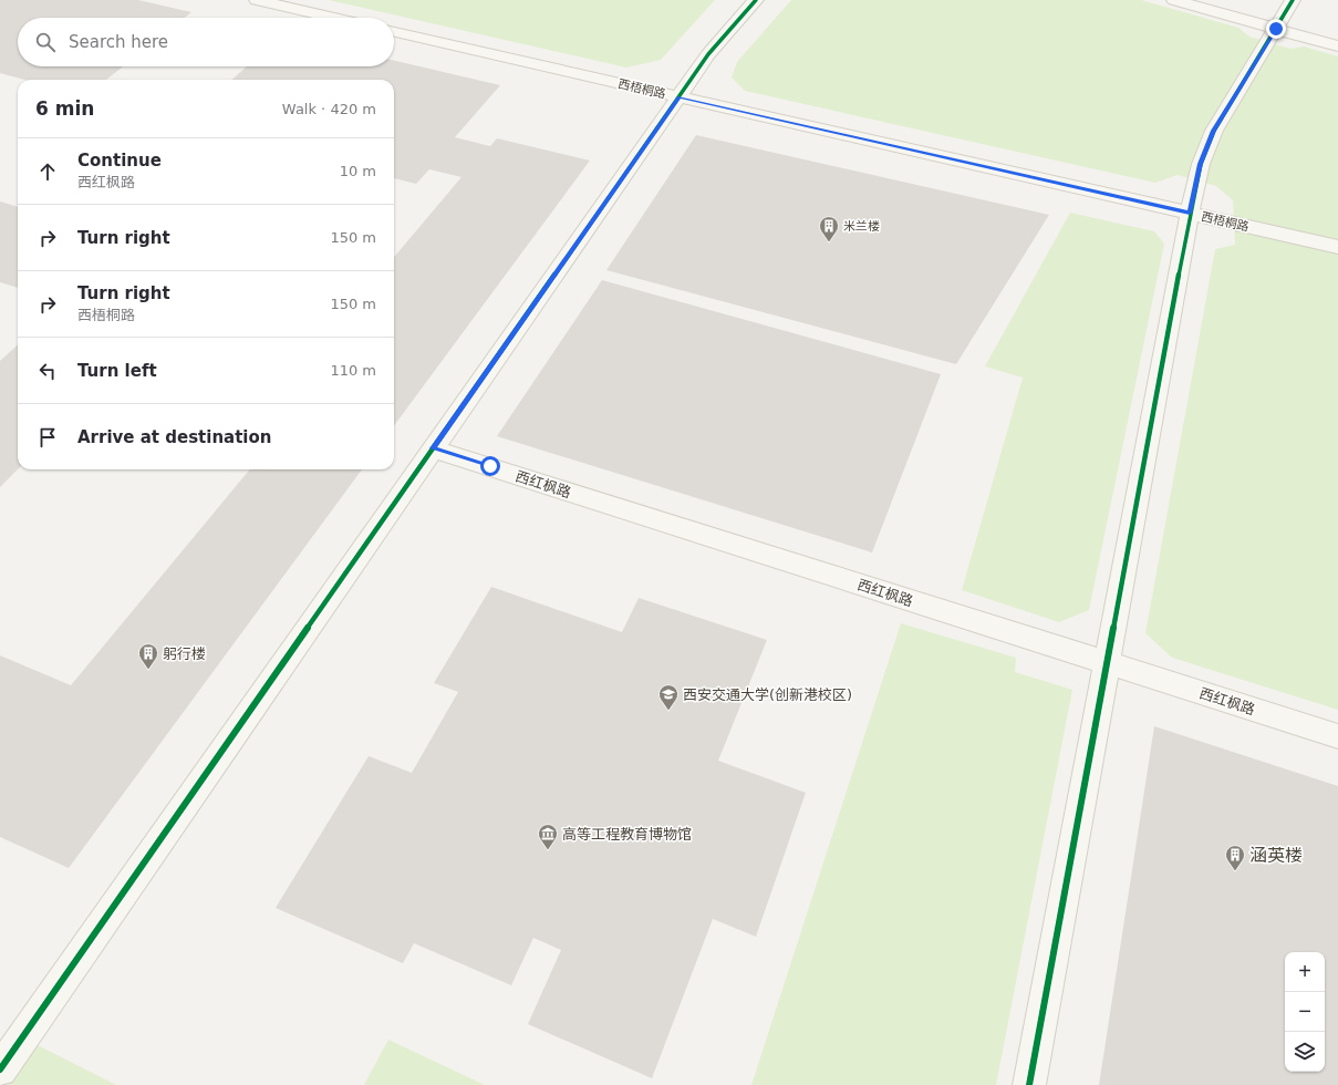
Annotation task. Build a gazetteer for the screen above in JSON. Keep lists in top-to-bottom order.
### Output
{
  "streets": {
    "street": ["西梧桐路", "西红枫路"]
  },
  "places": {
    "building": ["米兰楼", "躬行楼", "涵英楼"],
    "school or university": ["西安交通大学(创新港校区)"],
    "museum": ["高等工程教育博物馆"]
  },
  "page": {
    "search": "Search here",
    "heading": ["6 min", "Walk · 420 m"],
    "list": [
      ["Continue", "西红枫路", "10 m"],
      ["Turn right", "150 m"],
      ["Turn right", "西梧桐路", "150 m"],
      ["Turn left", "110 m"],
      "Arrive at destination"
    ],
    "map_buttons": ["+", "−"]
  }
}
